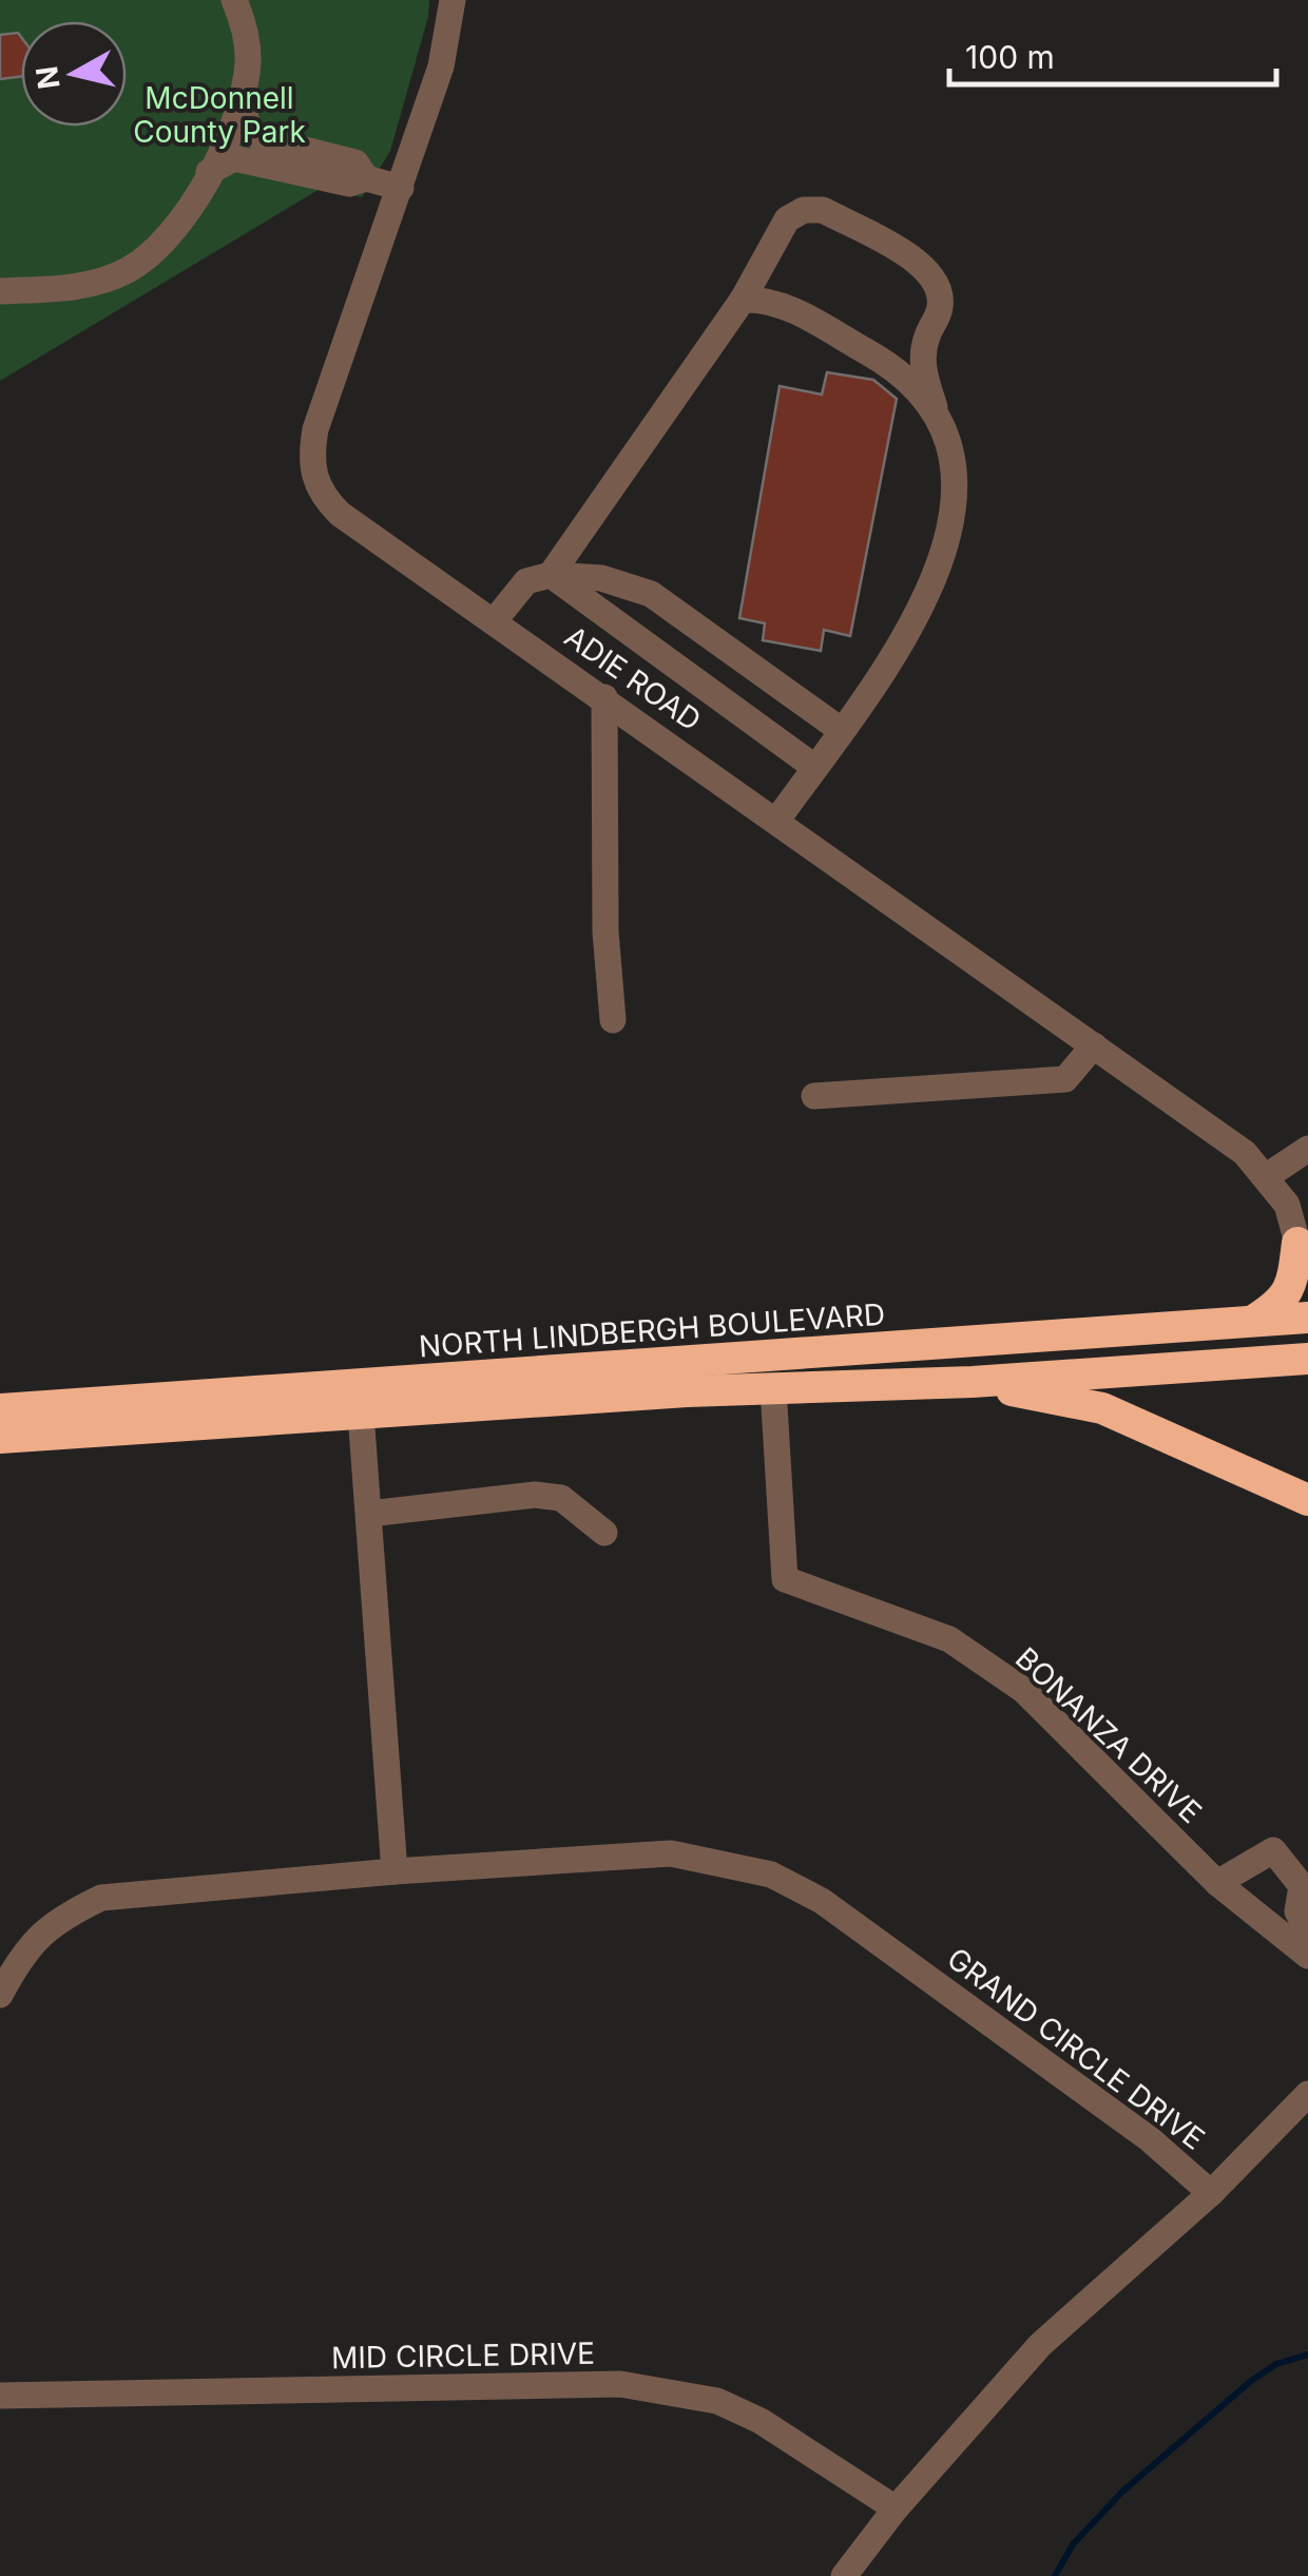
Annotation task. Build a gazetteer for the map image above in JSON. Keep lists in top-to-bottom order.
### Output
{
  "streets": {
    "highway": ["NORTH LINDBERGH BOULEVARD"],
    "street": [
      "ADIE ROAD",
      "BONANZA DRIVE",
      "GRAND CIRCLE DRIVE",
      "MID CIRCLE DRIVE"
    ]
  },
  "crossings": [
    ["GRAND CIRCLE DRIVE", "MID CIRCLE DRIVE"]
  ],
  "parks": ["McDonnell County Park"],
  "scale_bar": "100 m",
  "north": "left"
}
